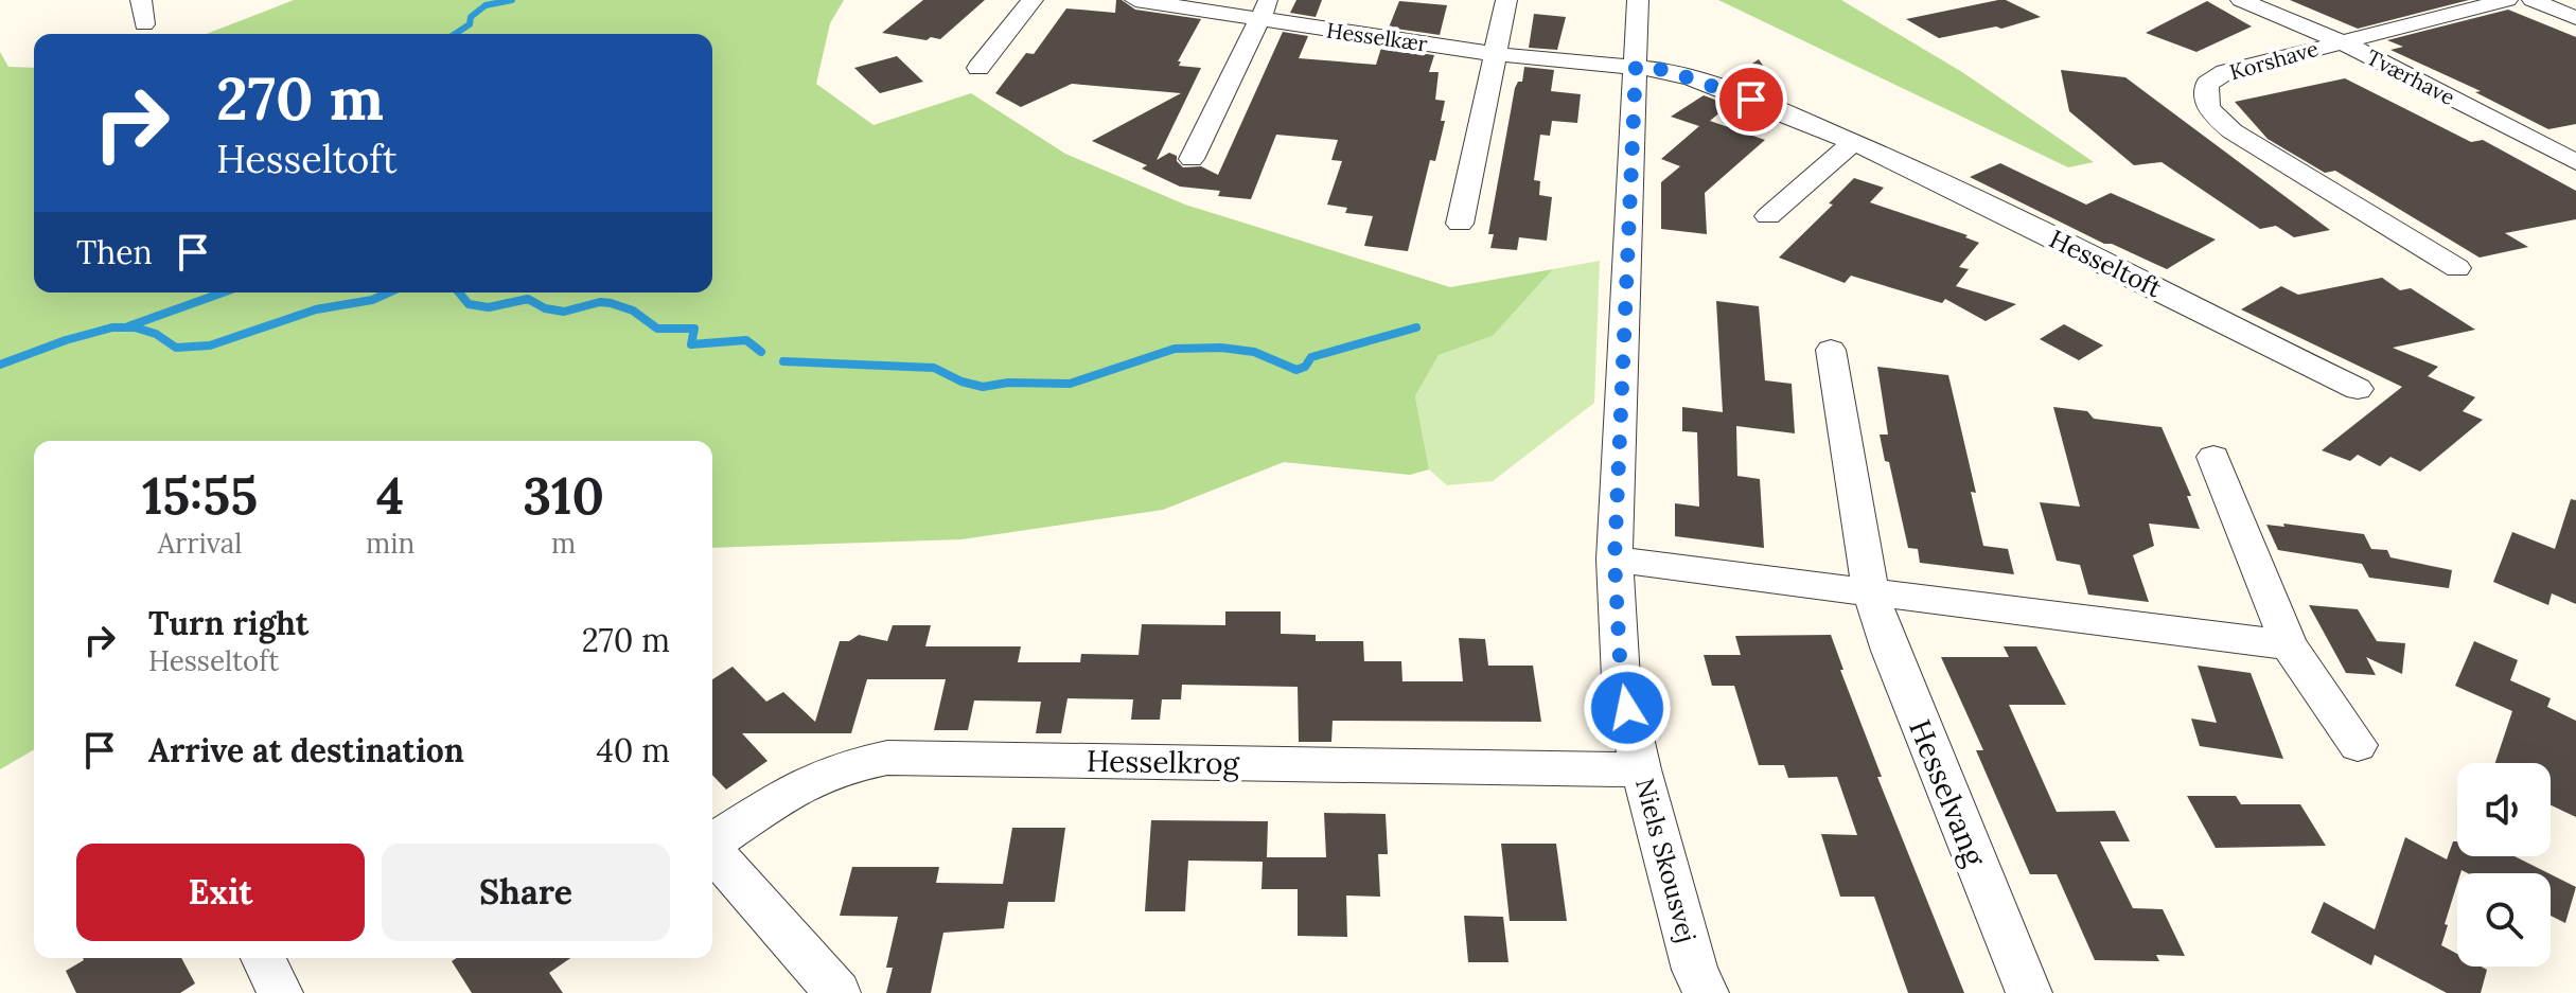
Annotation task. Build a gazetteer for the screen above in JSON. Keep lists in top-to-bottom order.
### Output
{
  "streets": {
    "street": [
      "Hesselkær",
      "Korshave",
      "Tværhave",
      "Hesseltoft",
      "Hesselkrog",
      "Hesselvang",
      "Niels Skousvej"
    ]
  },
  "crossings": [
    ["Hesselkær", "Hesseltoft"],
    ["Hesselkær", "Niels Skousvej"],
    ["Korshave", "Tværhave"],
    ["Hesseltoft", "Niels Skousvej"],
    ["Hesselkrog", "Niels Skousvej"]
  ],
  "page": {
    "turn": ["270 m", "Hesseltoft"],
    "then": "Then",
    "eta": [
      "15:55",
      "Arrival",
      "4",
      "min",
      "310",
      "m"
    ],
    "list": [
      {
        "name": "Turn right",
        "note": "Hesseltoft",
        "value": "270 m"
      },
      {
        "name": "Arrive at destination",
        "value": "40 m"
      }
    ],
    "buttons": ["Exit", "Share"]
  }
}
